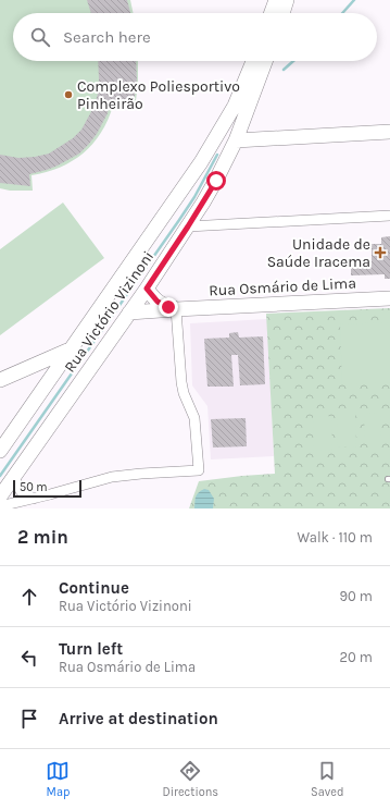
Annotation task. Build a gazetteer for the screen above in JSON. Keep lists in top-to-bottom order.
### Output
{
  "streets": {
    "street": ["Rua Osmário de Lima", "Rua Victório Vizinoni"]
  },
  "crossings": [
    ["Rua Osmário de Lima", "Rua Victório Vizinoni"]
  ],
  "places": {
    "other": ["Complexo Poliesportivo Pinheirão"],
    "health": ["Unidade de Saúde Iracema"]
  },
  "scale_bar": "50 m",
  "page": {
    "search": "Search here",
    "scale": "50 m",
    "heading": ["2 min", "Walk · 110 m"],
    "list": [
      ["Continue", "Rua Victório Vizinoni", "90 m"],
      ["Turn left", "Rua Osmário de Lima", "20 m"],
      "Arrive at destination"
    ],
    "nav": ["Map", "Directions", "Saved"]
  }
}
